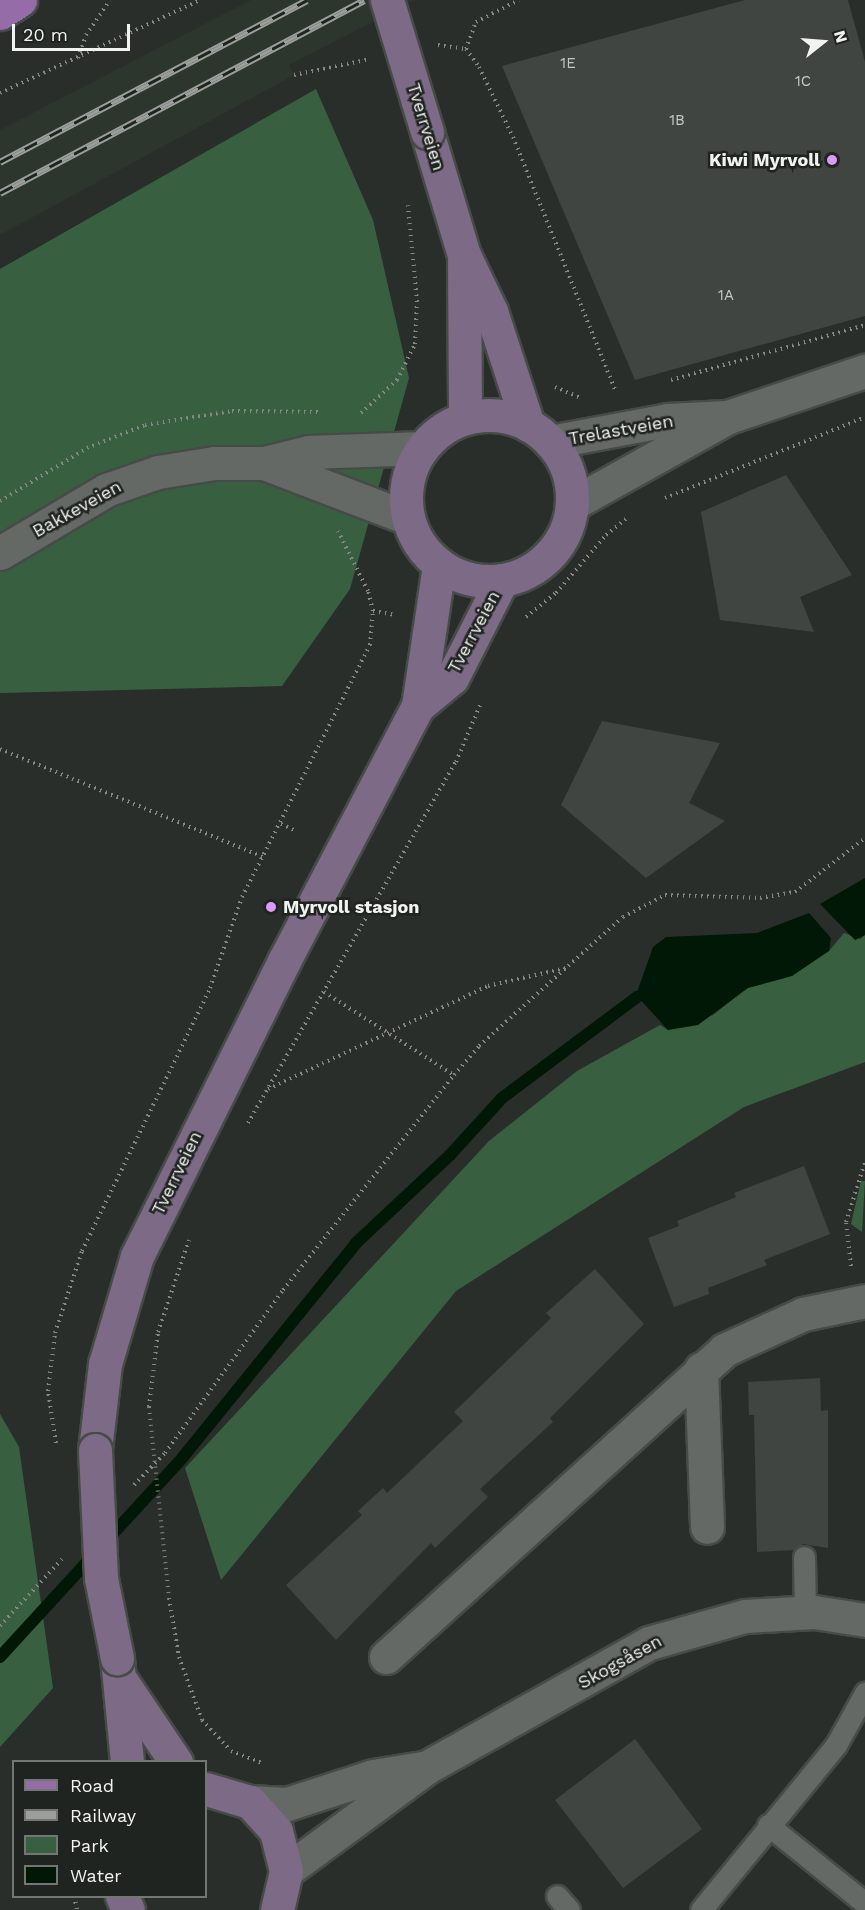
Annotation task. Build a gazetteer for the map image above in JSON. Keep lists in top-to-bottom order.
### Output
{
  "streets": {
    "main road": ["Tverrveien"],
    "street": ["Trelastveien", "Bakkeveien", "Skogsåsen"]
  },
  "crossings": [
    ["Tverrveien", "Trelastveien"],
    ["Tverrveien", "Bakkeveien"],
    ["Trelastveien", "Bakkeveien"]
  ],
  "places": ["Kiwi Myrvoll", "Myrvoll stasjon"],
  "house_numbers": [
    "1E",
    "1C",
    "1B",
    "1A"
  ],
  "legend": [
    "Road",
    "Railway",
    "Park",
    "Water"
  ],
  "scale_bar": "20 m",
  "north": "right"
}
